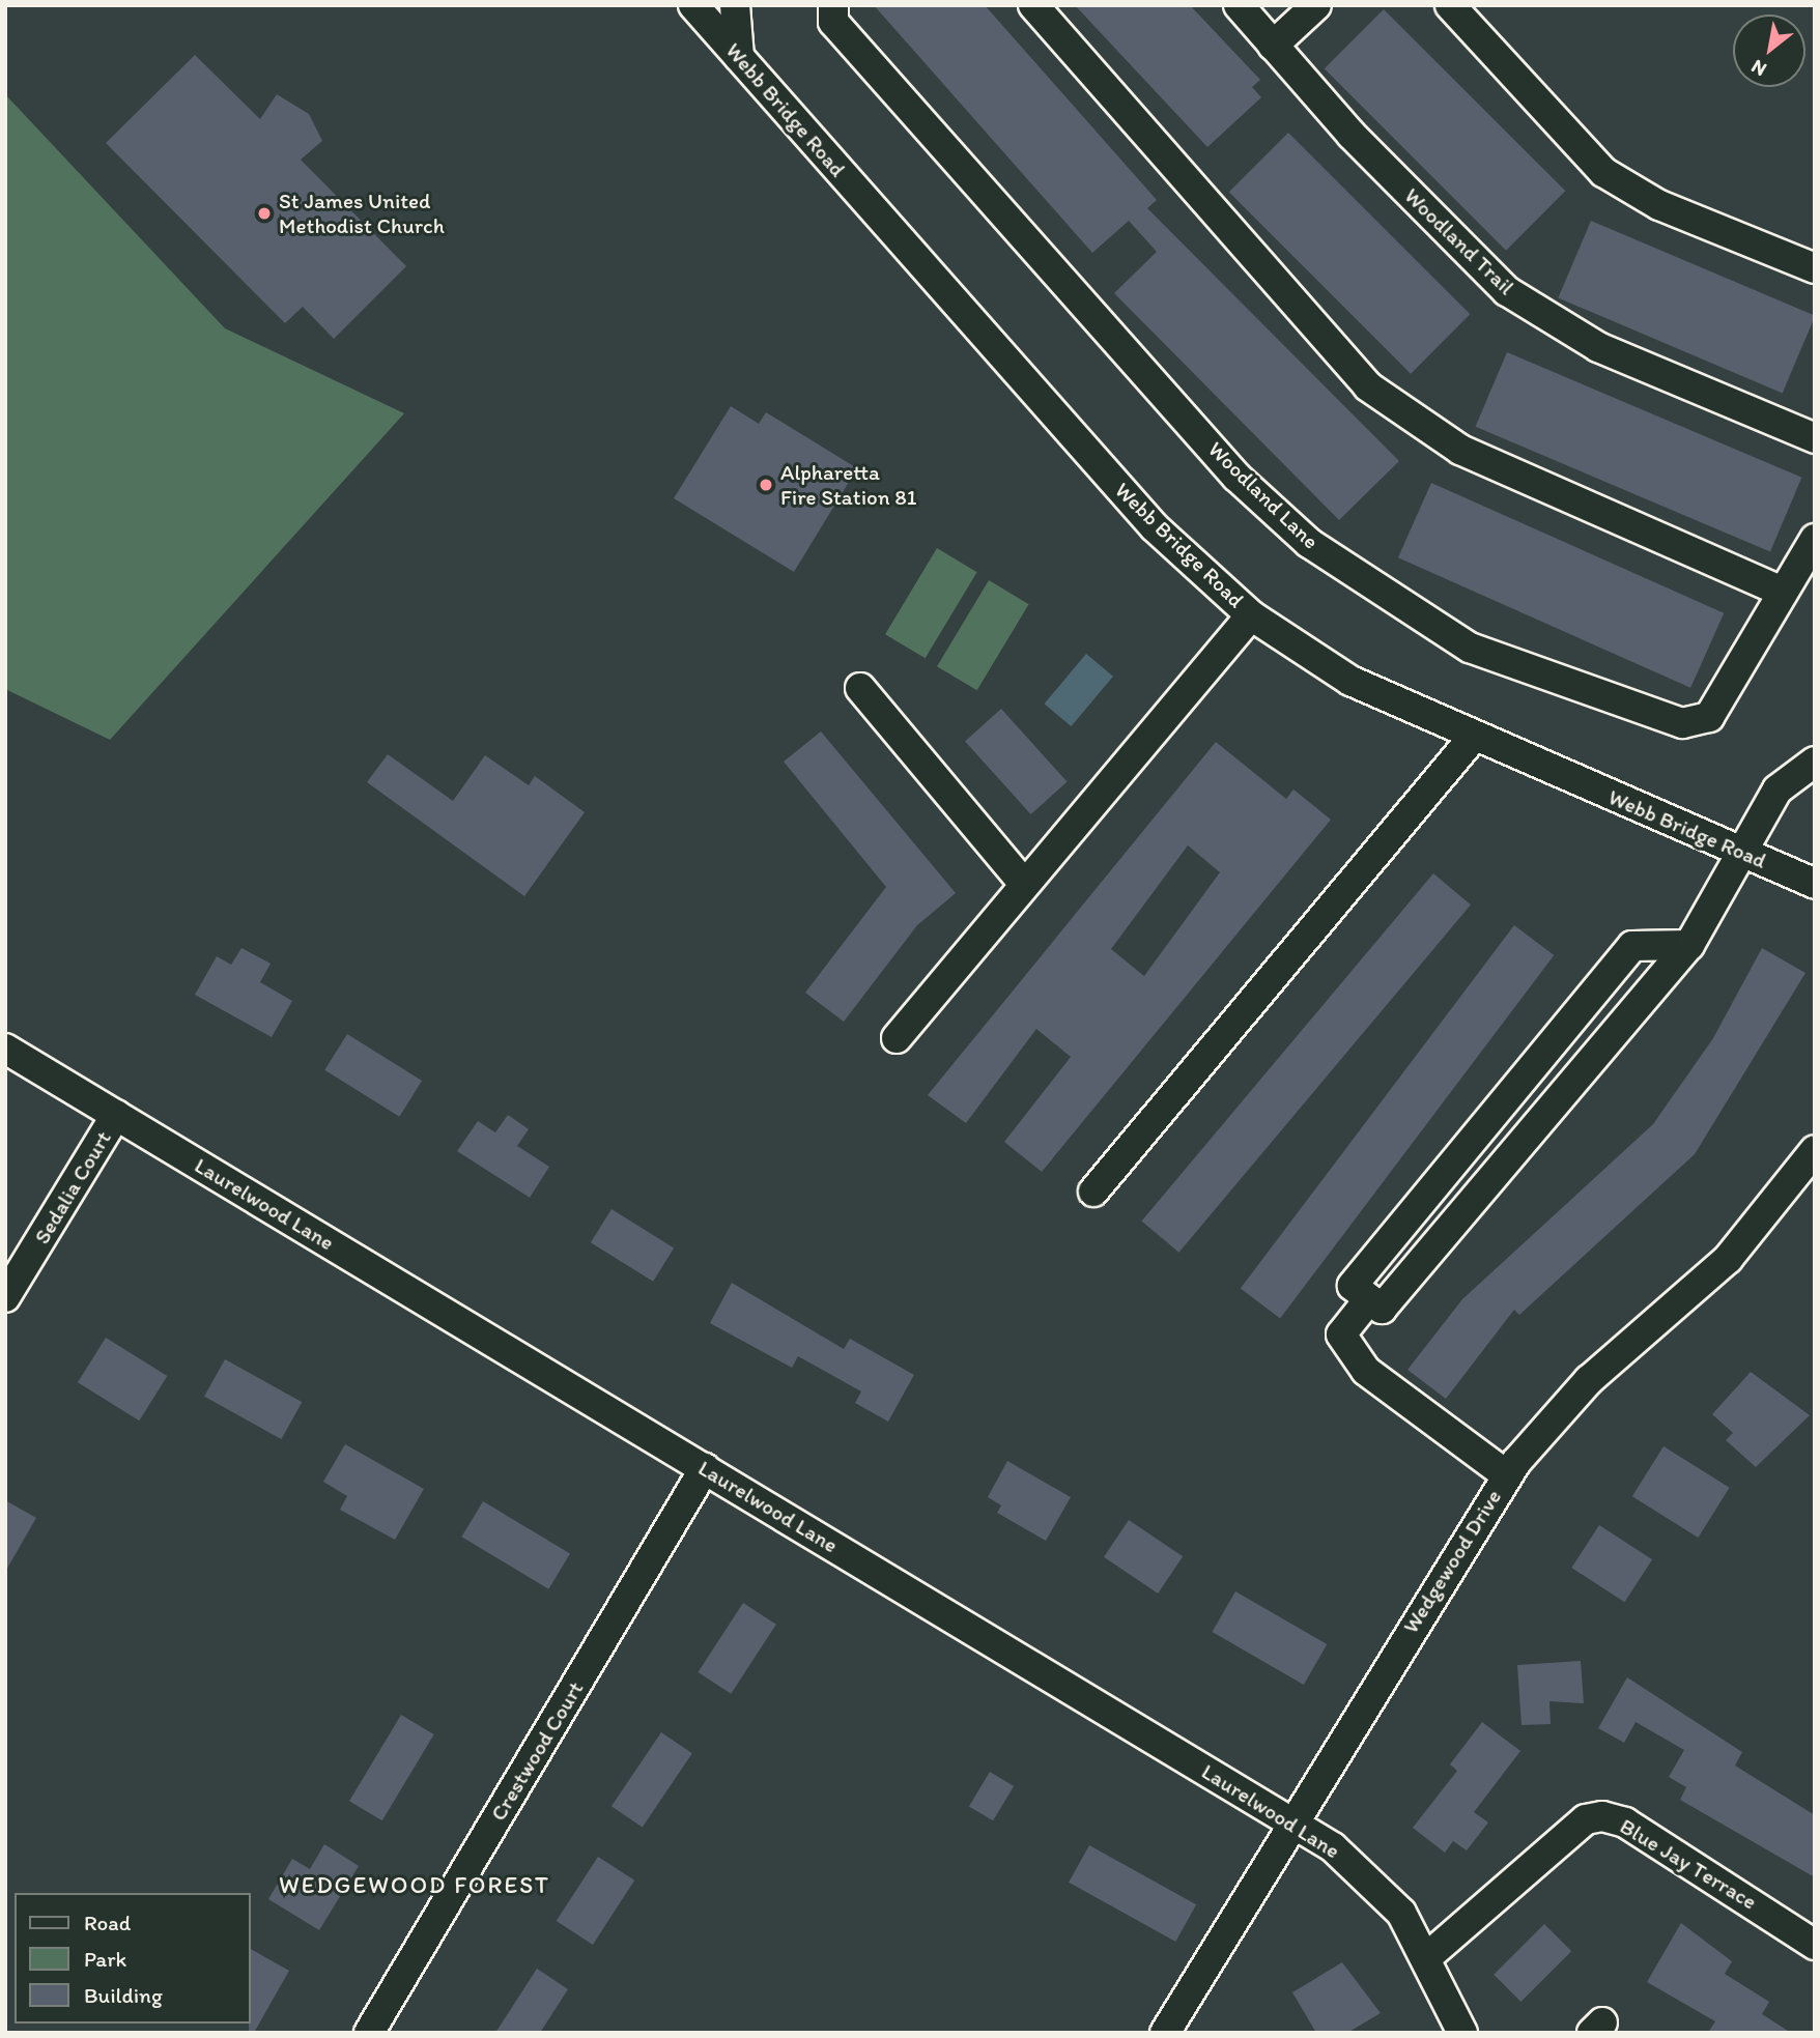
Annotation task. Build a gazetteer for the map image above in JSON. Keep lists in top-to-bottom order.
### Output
{
  "streets": {
    "street": [
      "Webb Bridge Road",
      "Woodland Trail",
      "Woodland Lane",
      "Sedalia Court",
      "Laurelwood Lane",
      "Wedgewood Drive",
      "Crestwood Court",
      "Blue Jay Terrace"
    ]
  },
  "crossings": [
    ["Sedalia Court", "Laurelwood Lane"],
    ["Laurelwood Lane", "Wedgewood Drive"],
    ["Laurelwood Lane", "Crestwood Court"],
    ["Laurelwood Lane", "Blue Jay Terrace"]
  ],
  "districts": ["WEDGEWOOD FOREST"],
  "places": ["St James United Methodist Church", "Alpharetta Fire Station 81"],
  "legend": ["Road", "Park", "Building"],
  "north": "bottom left"
}
